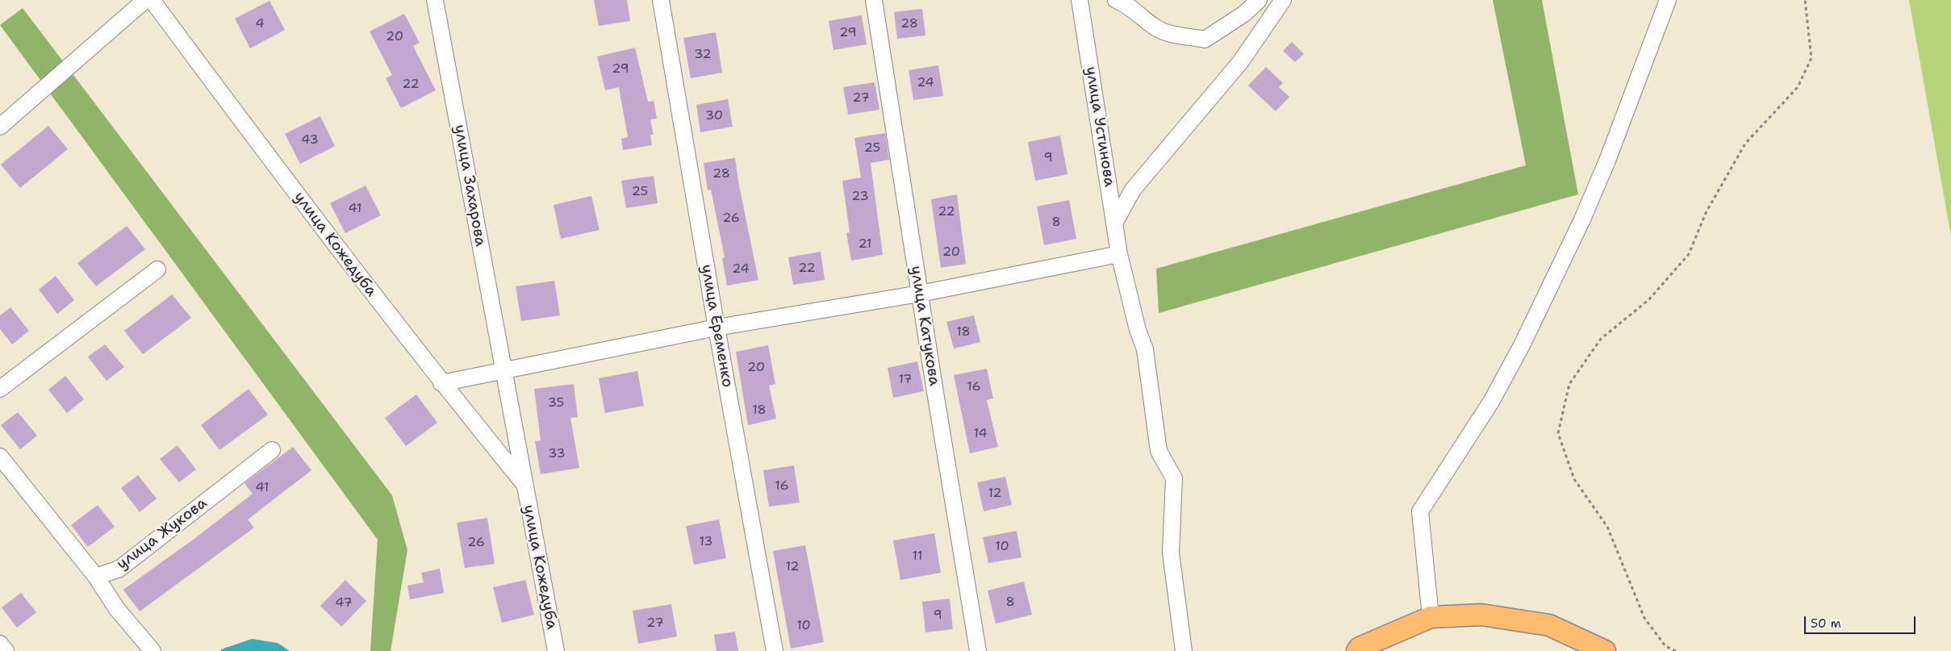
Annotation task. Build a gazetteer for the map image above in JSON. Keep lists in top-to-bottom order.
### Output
{
  "streets": {
    "street": [
      "улица Устинова",
      "улица Захарова",
      "улица Кожедуба",
      "улица Еременко",
      "улица Катукова",
      "улица Жукова"
    ]
  },
  "crossings": [
    ["улица Захарова", "улица Кожедуба"]
  ],
  "house_numbers": [
    "4",
    "28",
    "29",
    "20",
    "32",
    "29",
    "24",
    "22",
    "27",
    "30",
    "43",
    "25",
    "9",
    "28",
    "25",
    "23",
    "41",
    "22",
    "26",
    "8",
    "21",
    "20",
    "22",
    "24",
    "18",
    "20",
    "17",
    "16",
    "35",
    "18",
    "14",
    "33",
    "16",
    "41",
    "12",
    "13",
    "26",
    "10",
    "11",
    "12",
    "8",
    "47",
    "9",
    "27",
    "10"
  ],
  "scale_bar": "50 m"
}
